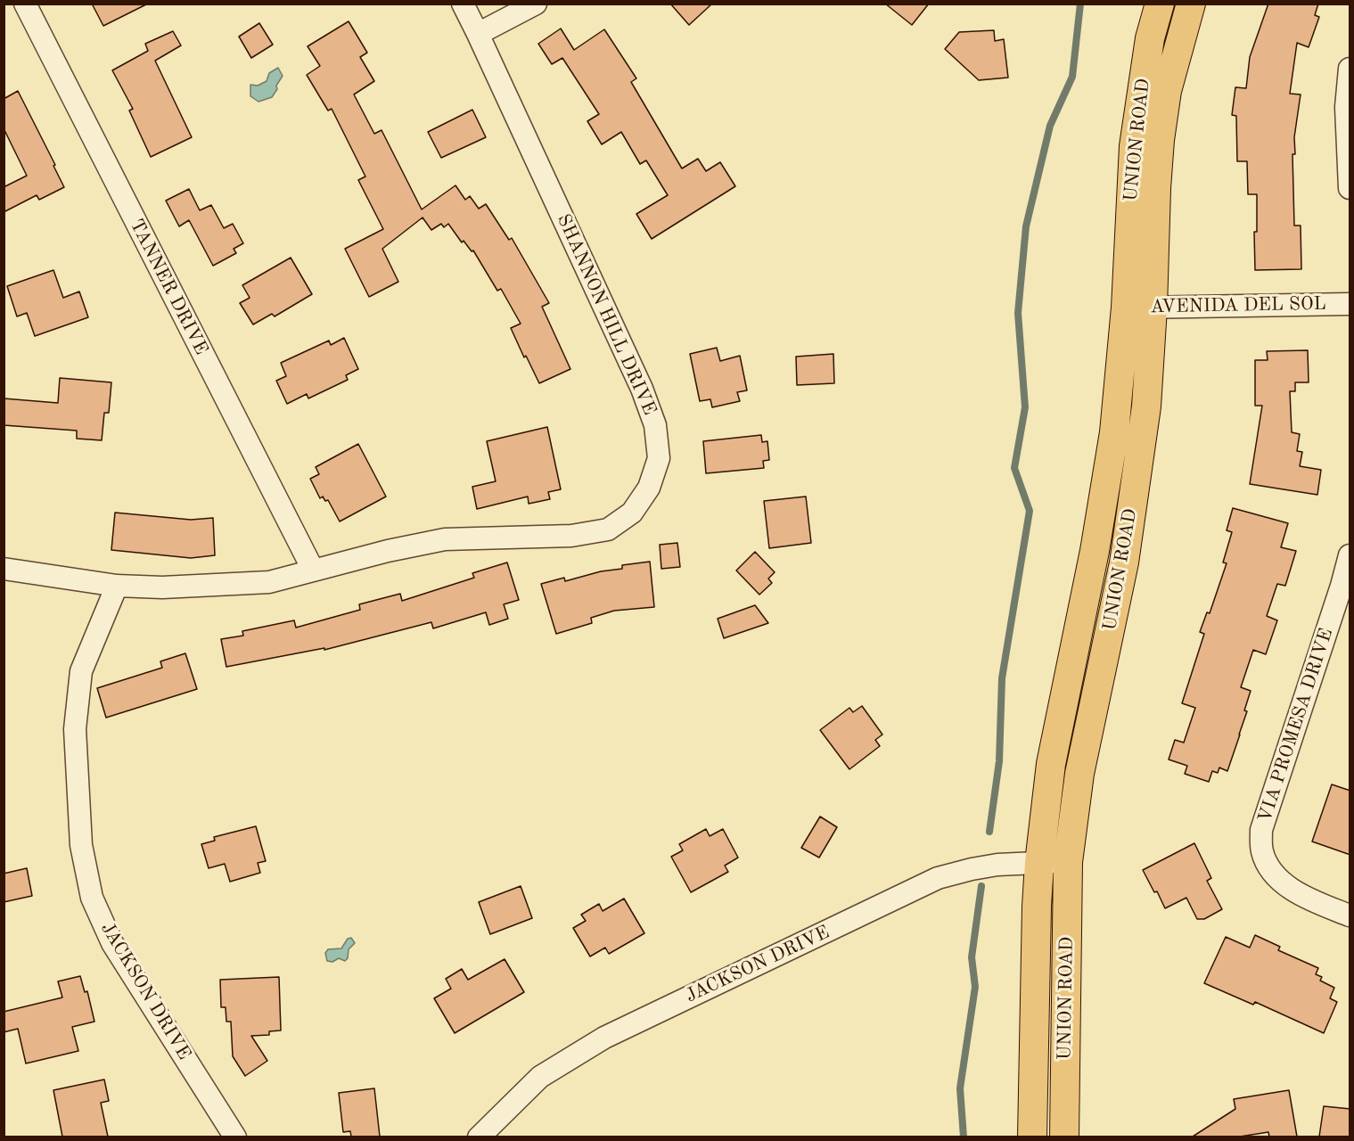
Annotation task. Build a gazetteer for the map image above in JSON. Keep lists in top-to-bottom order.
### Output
{
  "streets": {
    "main road": ["UNION ROAD"],
    "street": [
      "TANNER DRIVE",
      "AVENIDA DEL SOL",
      "SHANNON HILL DRIVE",
      "VIA PROMESA DRIVE",
      "JACKSON DRIVE"
    ]
  },
  "crossings": [
    ["UNION ROAD", "AVENIDA DEL SOL"],
    ["UNION ROAD", "JACKSON DRIVE"],
    ["TANNER DRIVE", "SHANNON HILL DRIVE"],
    ["SHANNON HILL DRIVE", "JACKSON DRIVE"]
  ]
}
